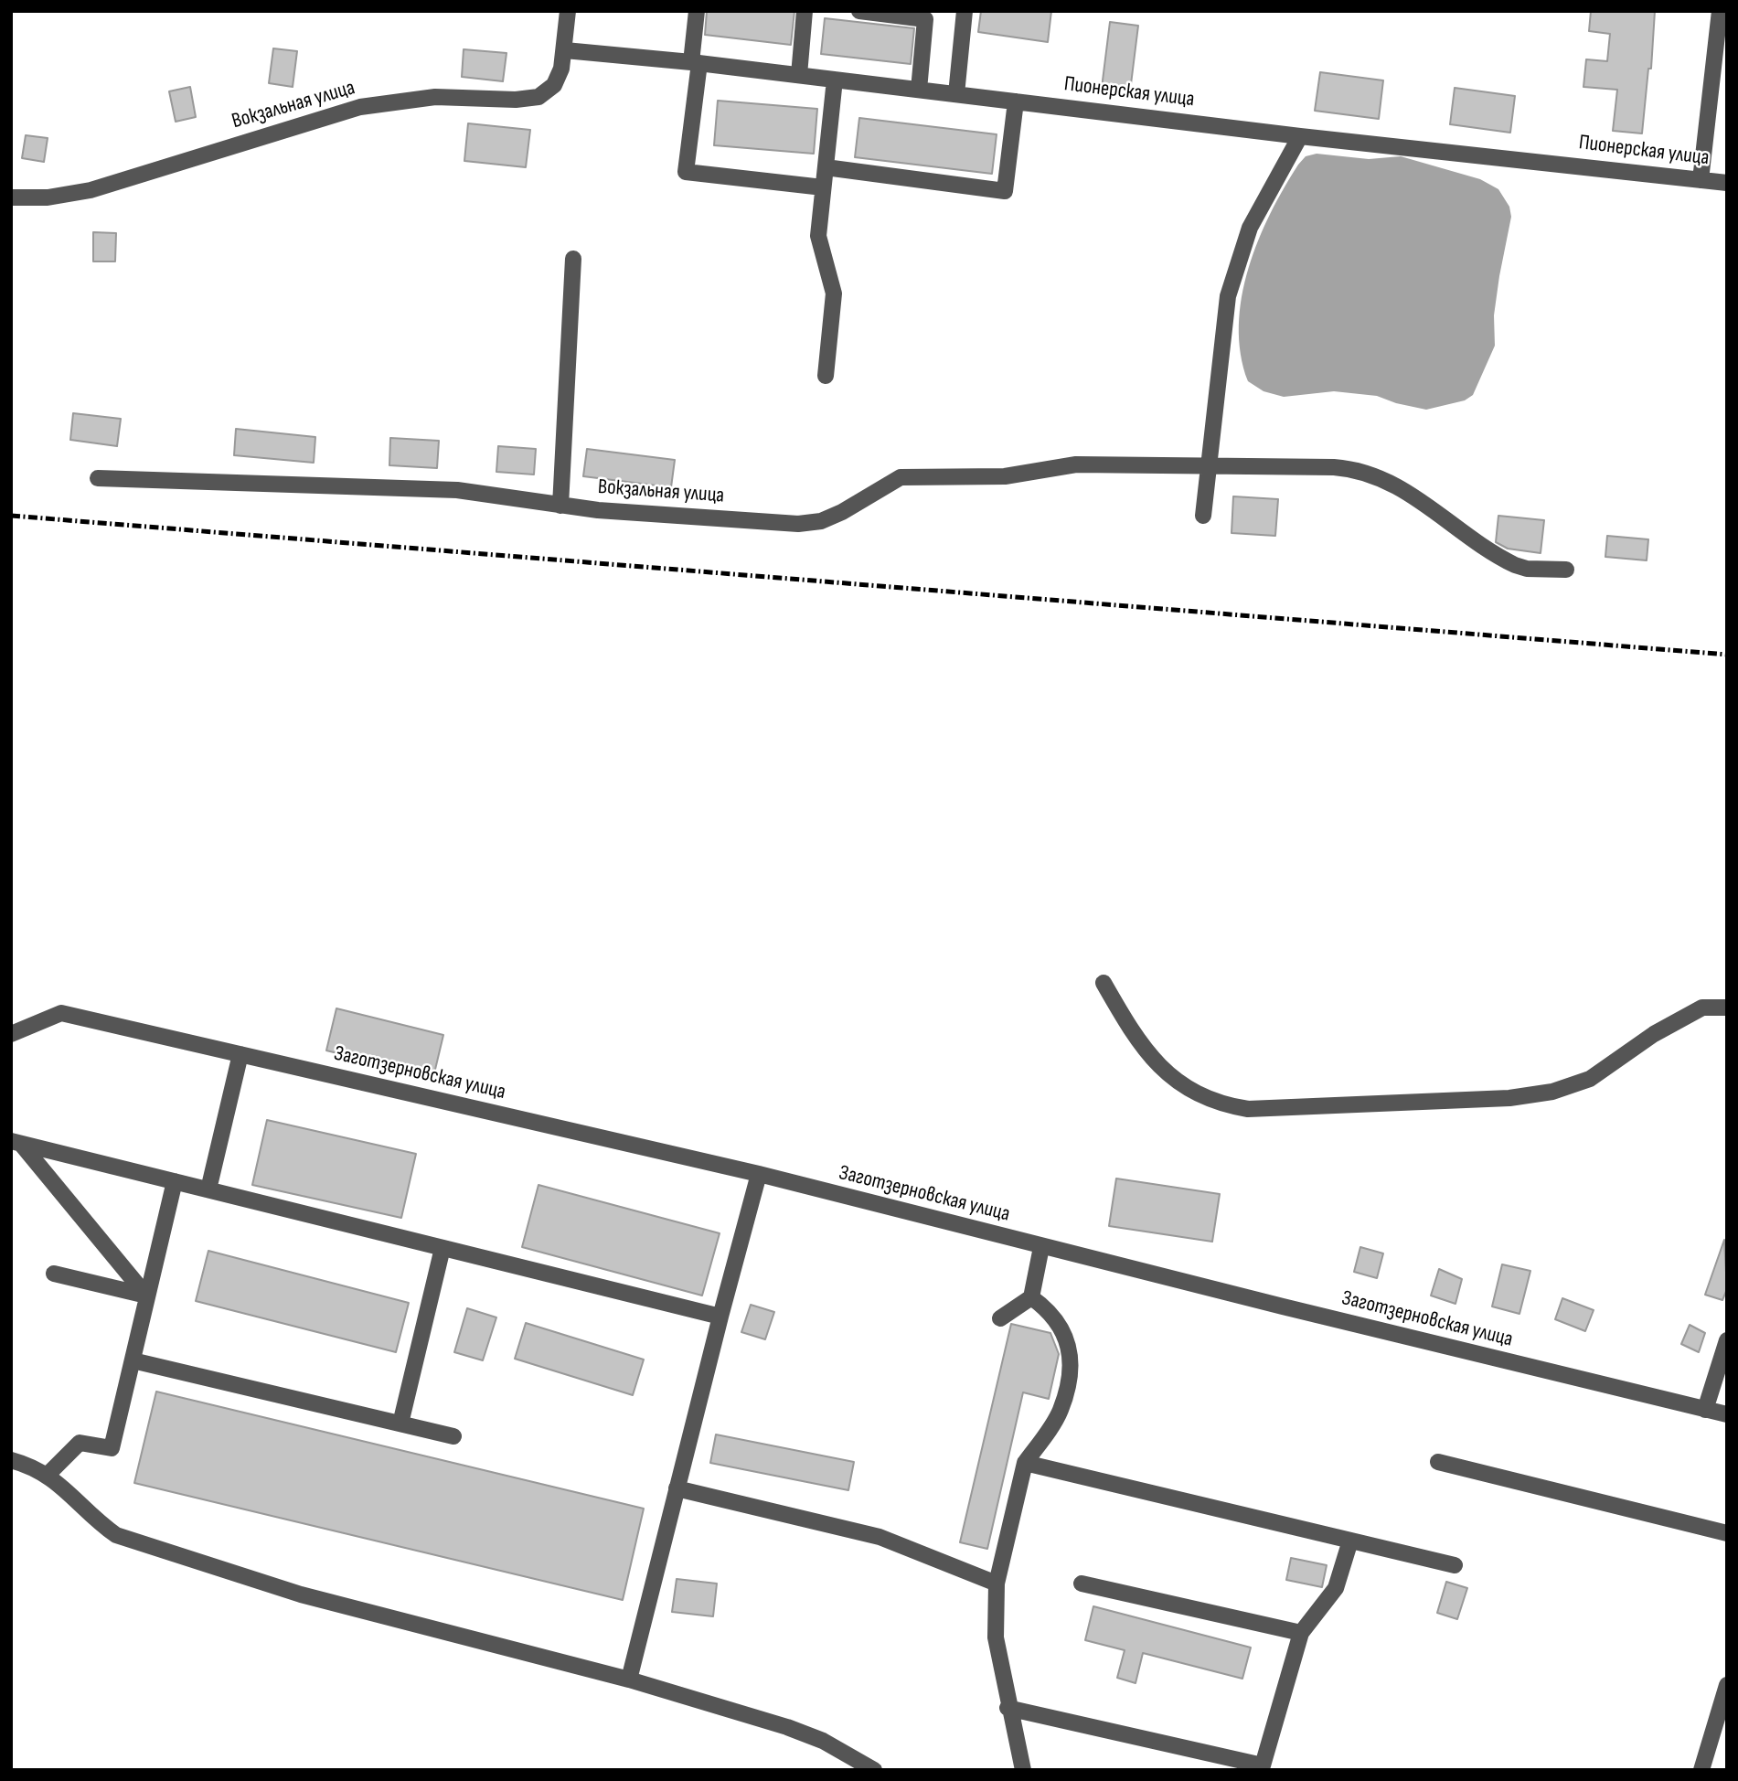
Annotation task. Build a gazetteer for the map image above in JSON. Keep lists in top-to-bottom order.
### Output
{
  "streets": {
    "street": ["Пионерская улица", "Вокзальная улица", "Заготзерновская улица"]
  },
  "crossings": [
    ["Пионерская улица", "Вокзальная улица"]
  ]
}
